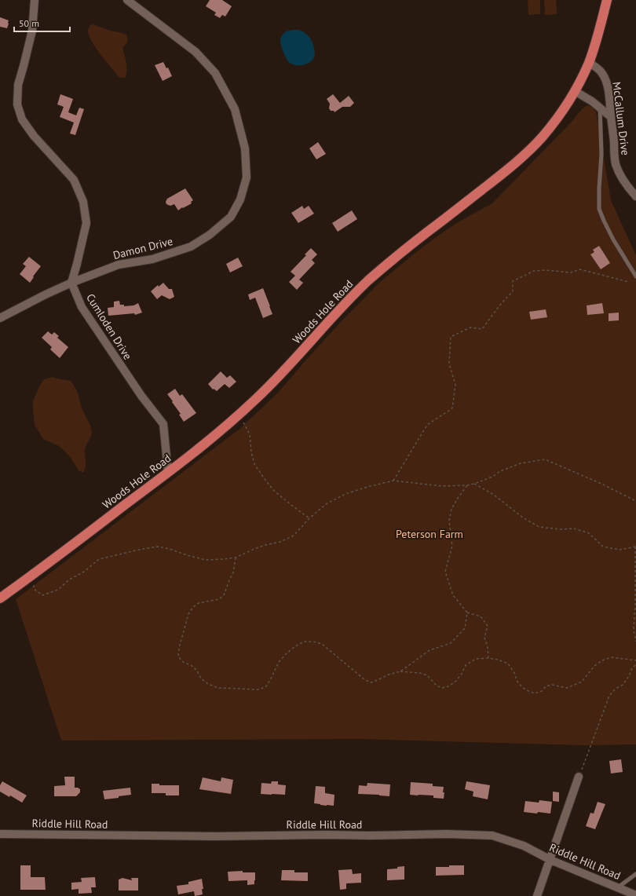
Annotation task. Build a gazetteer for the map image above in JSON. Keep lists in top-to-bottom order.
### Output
{
  "streets": {
    "highway": ["Woods Hole Road"],
    "street": [
      "McCallum Drive",
      "Damon Drive",
      "Cumloden Drive",
      "Riddle Hill Road"
    ]
  },
  "crossings": [
    ["McCallum Drive", "Woods Hole Road"],
    ["Damon Drive", "Cumloden Drive"],
    ["Woods Hole Road", "Cumloden Drive"]
  ],
  "parks": ["Peterson Farm"],
  "scale_bar": "50 m"
}
